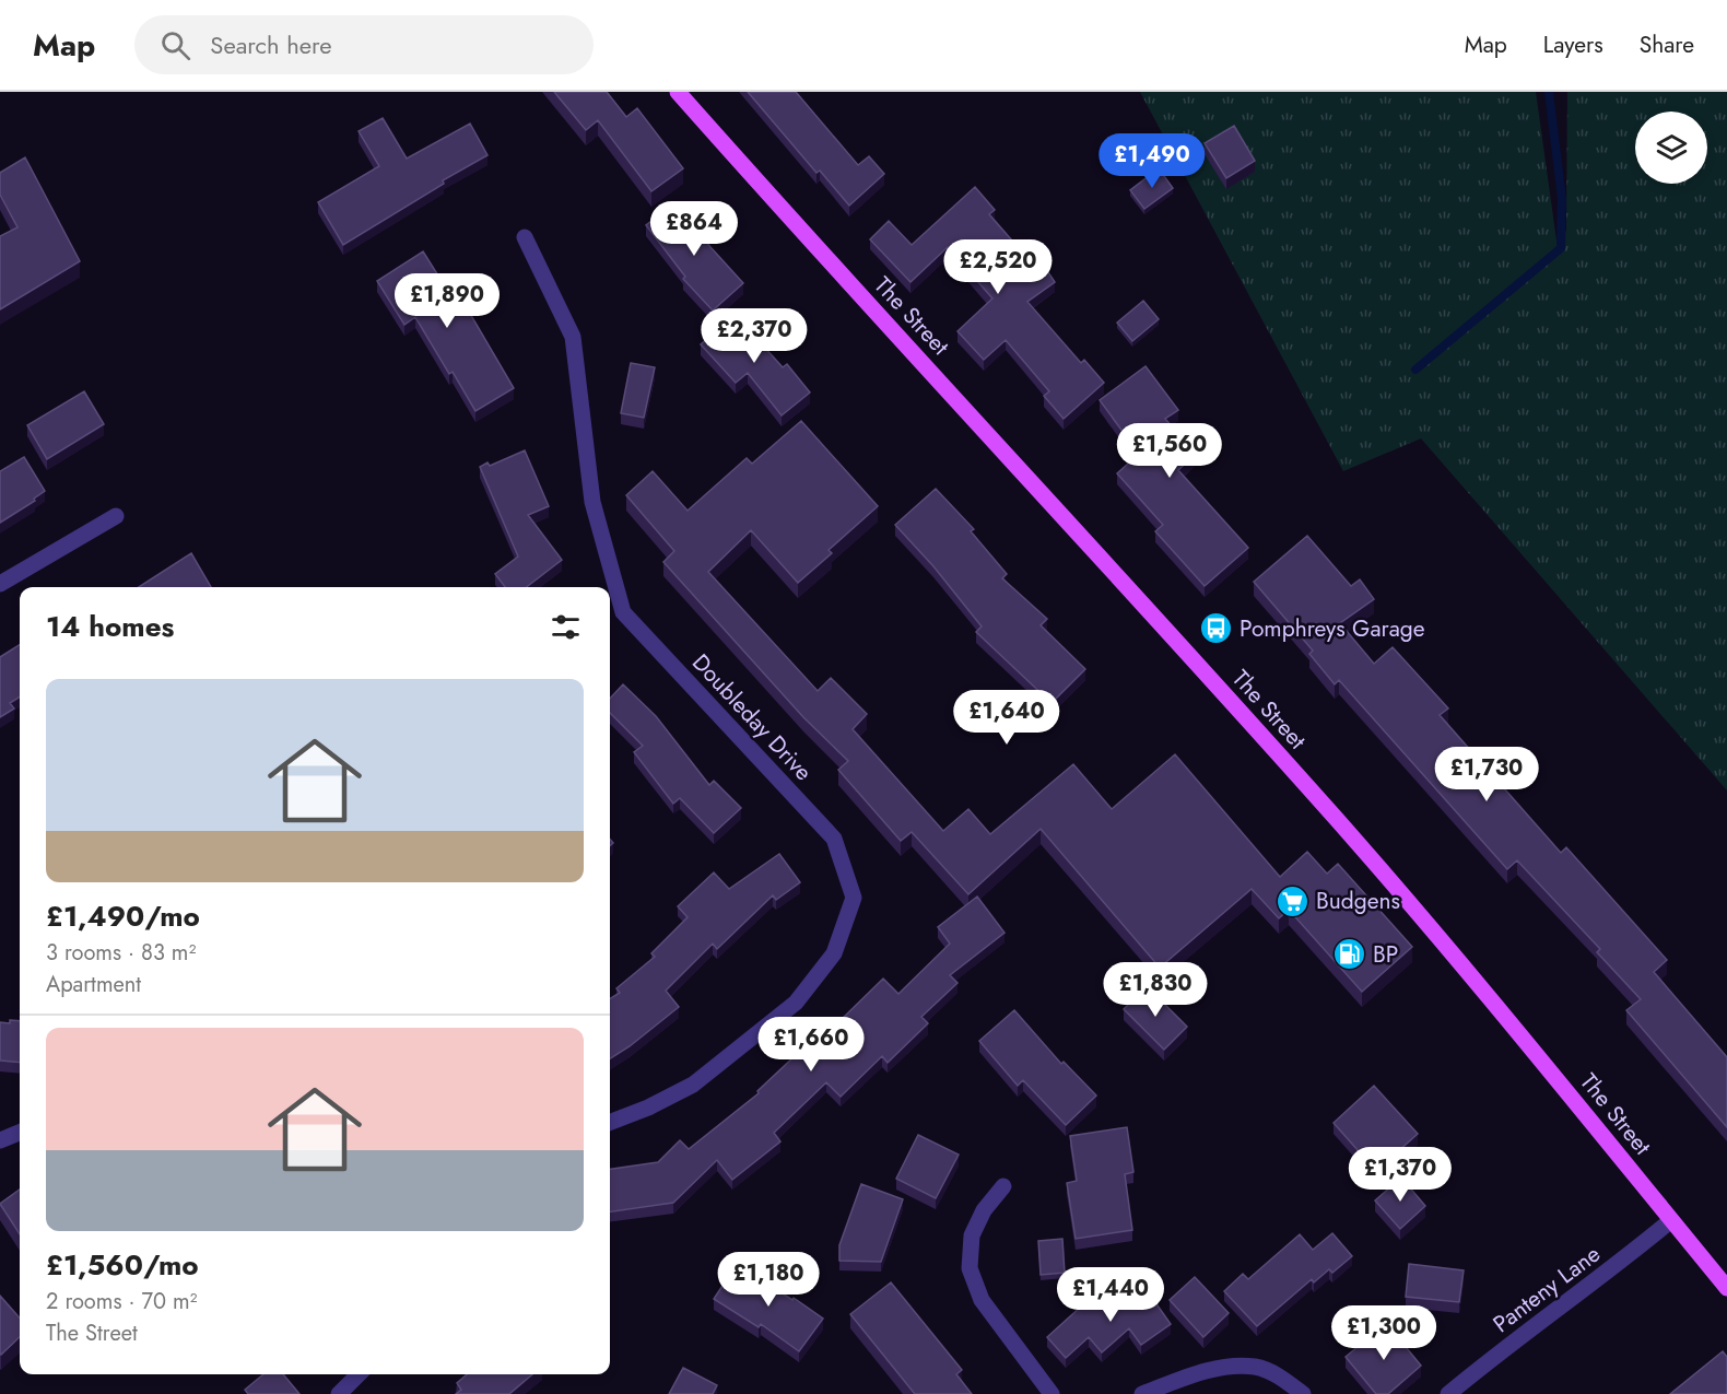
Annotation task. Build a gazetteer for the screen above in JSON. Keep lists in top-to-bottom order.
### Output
{
  "streets": {
    "main road": ["The Street"],
    "street": ["Doubleday Drive", "Panteny Lane"]
  },
  "crossings": [
    ["The Street", "Panteny Lane"]
  ],
  "places": {
    "bus stop": ["Pomphreys Garage"],
    "supermarket": ["Budgens"],
    "fuel station": ["BP"]
  },
  "page": {
    "header": "Map",
    "search": "Search here",
    "nav": ["Map", "Layers", "Share"],
    "price": [
      "£1,490",
      "£864",
      "£2,520",
      "£1,890",
      "£2,370",
      "£1,560",
      "£1,640",
      "£1,730",
      "£1,830",
      "£1,660",
      "£1,370",
      "£1,180",
      "£1,440",
      "£1,300"
    ],
    "heading": "14 homes",
    "list": [
      {
        "name": "£1,490/mo",
        "note": "3 rooms · 83 m² · Apartment"
      },
      {
        "name": "£1,560/mo",
        "note": "2 rooms · 70 m² · The Street"
      }
    ]
  }
}
